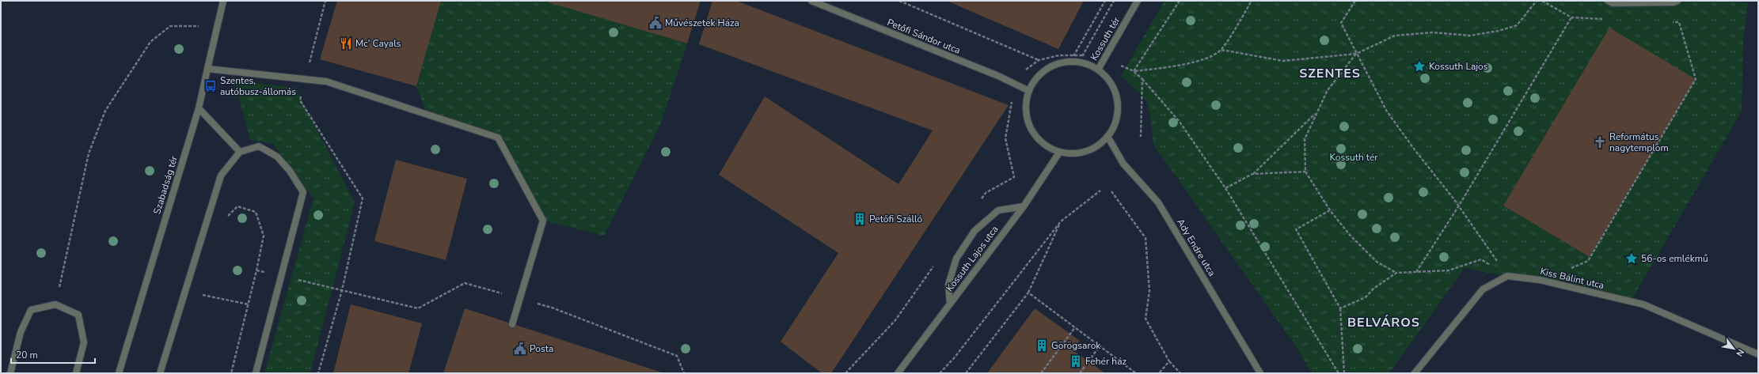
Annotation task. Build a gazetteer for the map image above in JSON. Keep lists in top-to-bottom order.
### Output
{
  "streets": {
    "street": [
      "Petőfi Sándor utca",
      "Kossuth tér",
      "Szabadság tér",
      "Ady Endre utca",
      "Kossuth Lajos utca",
      "Kiss Bálint utca"
    ]
  },
  "crossings": [
    ["Petőfi Sándor utca", "Kossuth tér"],
    ["Petőfi Sándor utca", "Ady Endre utca"],
    ["Petőfi Sándor utca", "Kossuth Lajos utca"],
    ["Kossuth tér", "Ady Endre utca"],
    ["Kossuth tér", "Kossuth Lajos utca"],
    ["Ady Endre utca", "Kossuth Lajos utca"]
  ],
  "districts": ["SZENTES", "BELVÁROS"],
  "parks": ["Kossuth tér"],
  "places": {
    "public building": ["Művészetek Háza", "Posta"],
    "restaurant": ["Mc' Cayals"],
    "place": ["Kossuth Lajos", "56-os emlékmű"],
    "bus stop": ["Szentes, autóbusz-állomás"],
    "church": ["Református nagytemplom"],
    "building": ["Petőfi Szálló", "Görögsarok", "Fehér ház"]
  },
  "scale_bar": "20 m",
  "north": "bottom right"
}
